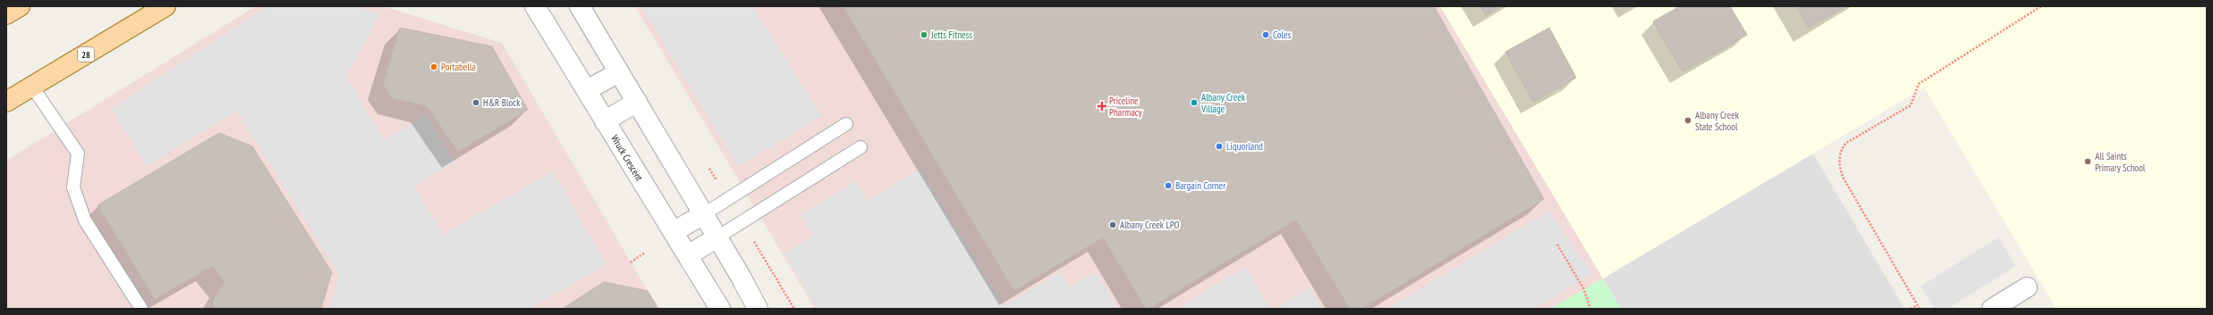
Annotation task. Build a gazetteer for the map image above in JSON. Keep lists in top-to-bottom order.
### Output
{
  "streets": {
    "main road": ["28"],
    "street": ["Wruck Crescent"]
  },
  "places": {
    "other": [
      "Jetts Fitness",
      "Coles",
      "Portabella",
      "H&R Block",
      "Albany Creek Village",
      "Albany Creek State School",
      "Liquorland",
      "All Saints Primary School",
      "Bargain Corner",
      "Albany Creek LPO"
    ],
    "health": ["Priceline Pharmacy"]
  }
}
